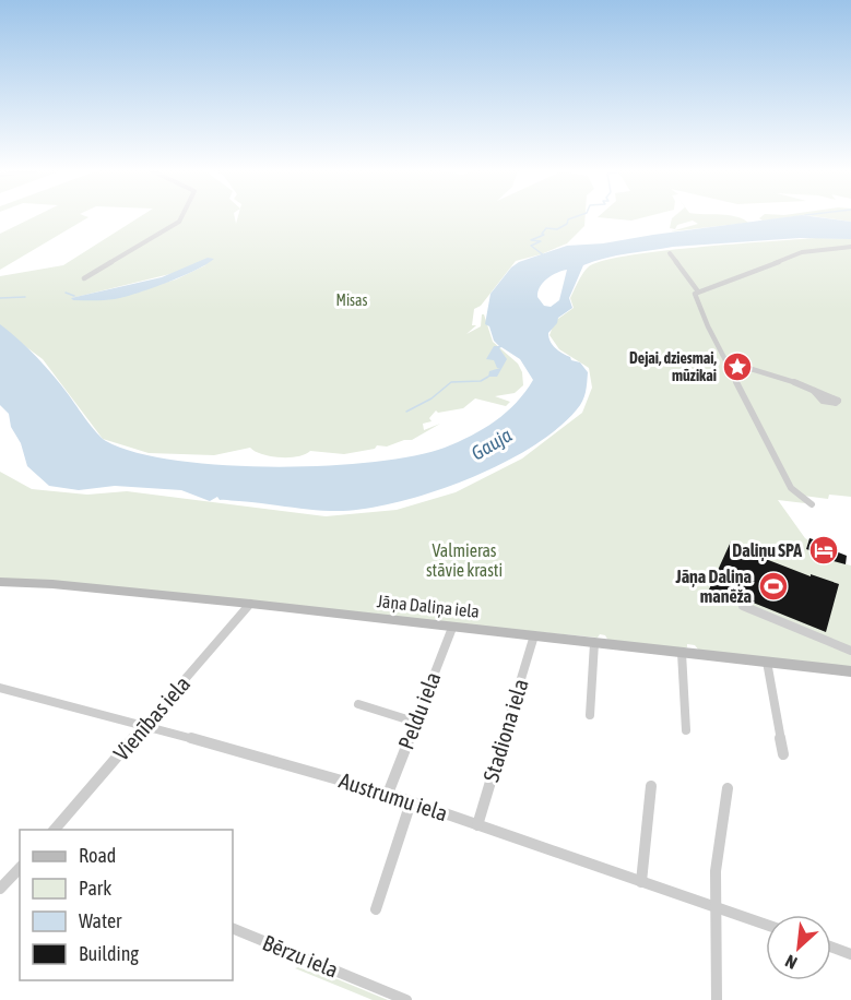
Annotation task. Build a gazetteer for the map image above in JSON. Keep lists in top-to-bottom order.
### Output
{
  "streets": {
    "street": [
      "Jāņa Daliņa iela",
      "Peldu iela",
      "Vienības iela",
      "Stadiona iela",
      "Austrumu iela",
      "Bērzu iela"
    ]
  },
  "crossings": [
    ["Jāņa Daliņa iela", "Peldu iela"],
    ["Jāņa Daliņa iela", "Vienības iela"],
    ["Jāņa Daliņa iela", "Stadiona iela"],
    ["Peldu iela", "Austrumu iela"],
    ["Vienības iela", "Austrumu iela"],
    ["Stadiona iela", "Austrumu iela"]
  ],
  "water": ["Gauja"],
  "parks": ["Misas", "Valmieras stāvie krasti"],
  "places": {
    "place": ["Dejai, dziesmai, mūzikai"],
    "hotel": ["Daliņu SPA"],
    "sports": ["Jāņa Daliņa manēža"]
  },
  "legend": [
    "Road",
    "Park",
    "Water",
    "Building"
  ],
  "north": "bottom left"
}
